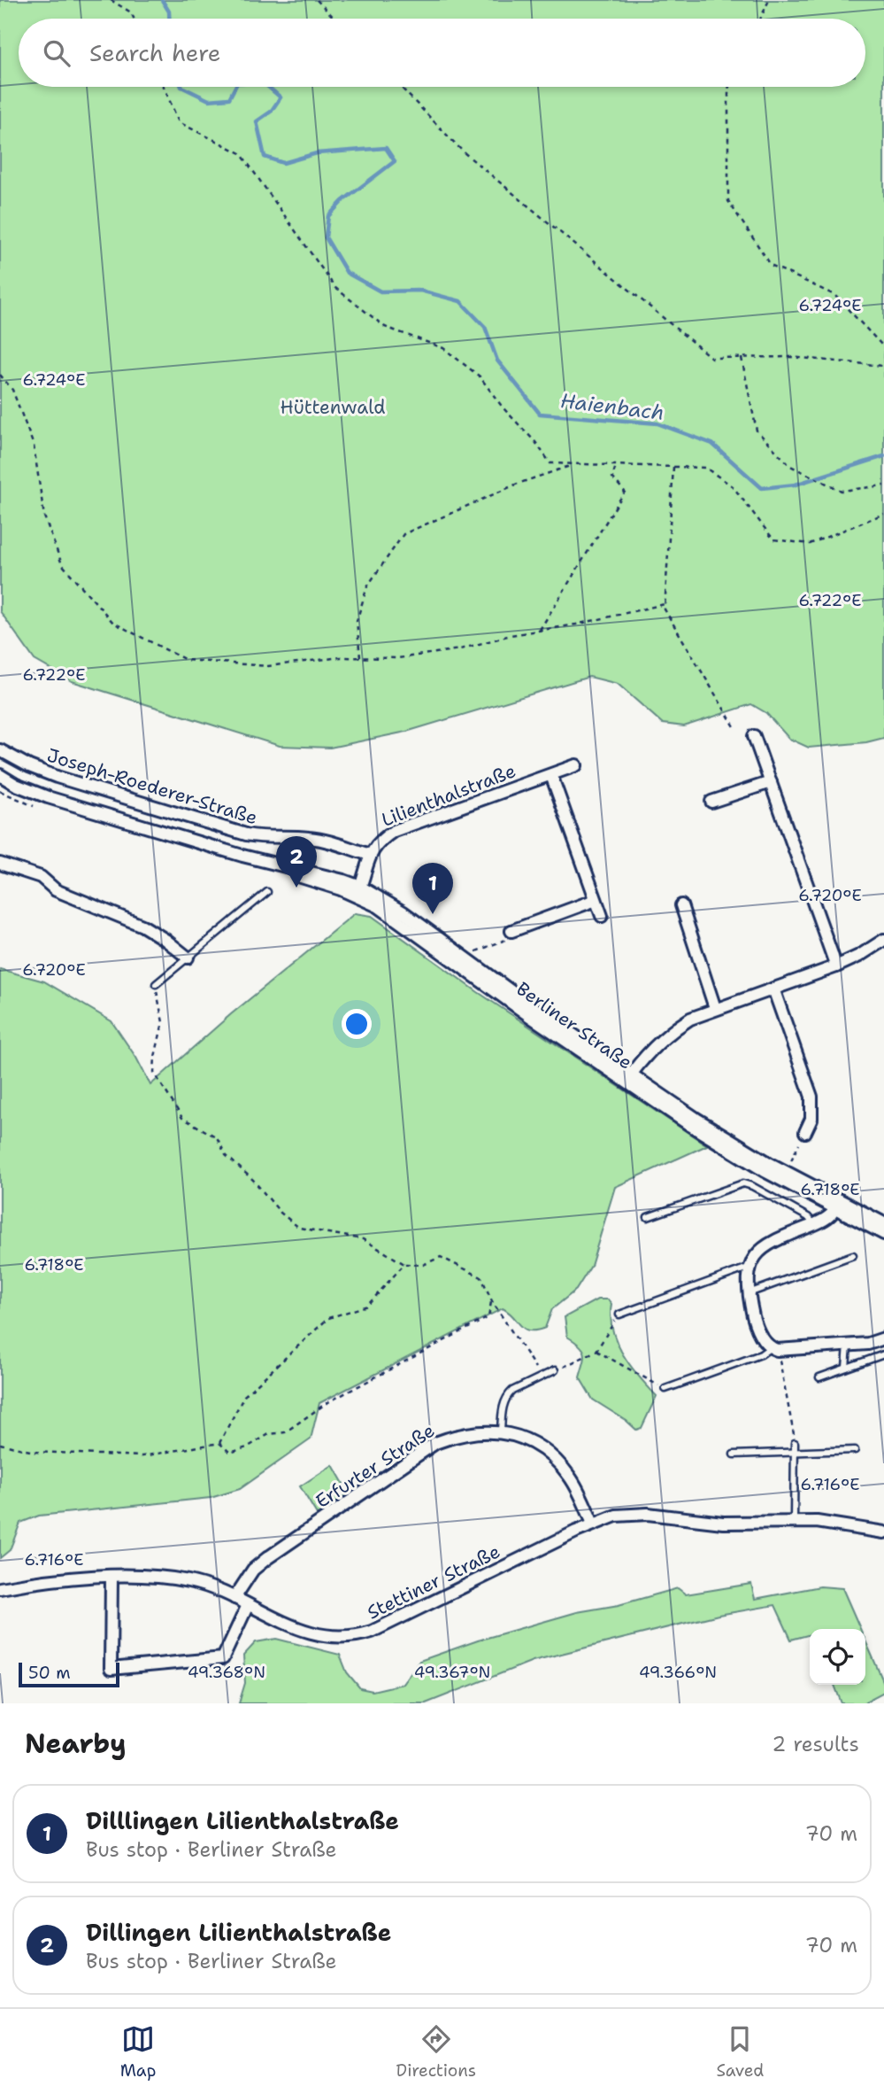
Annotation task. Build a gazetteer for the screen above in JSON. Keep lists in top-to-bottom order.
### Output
{
  "streets": {
    "street": [
      "Joseph-Roederer-Straße",
      "Lilienthalstraße",
      "Berliner Straße",
      "Erfurter Straße",
      "Stettiner Straße"
    ]
  },
  "crossings": [
    ["Joseph-Roederer-Straße", "Lilienthalstraße"],
    ["Lilienthalstraße", "Berliner Straße"],
    ["Erfurter Straße", "Stettiner Straße"]
  ],
  "water": ["Haienbach"],
  "parks": ["Hüttenwald"],
  "scale_bar": "50 m",
  "page": {
    "search": "Search here",
    "pins": ["2", "1"],
    "scale": "50 m",
    "heading": ["Nearby", "2 results"],
    "list": [
      {
        "mark": "1",
        "name": "Dilllingen Lilienthalstraße",
        "note": "Bus stop · Berliner Straße",
        "value": "70 m"
      },
      {
        "mark": "2",
        "name": "Dillingen Lilienthalstraße",
        "note": "Bus stop · Berliner Straße",
        "value": "70 m"
      }
    ],
    "nav": ["Map", "Directions", "Saved"]
  },
  "coordinates": [
    "6.724°E",
    "6.722°E",
    "6.720°E",
    "6.718°E",
    "6.716°E",
    "49.368°N",
    "49.367°N",
    "49.366°N"
  ]
}
